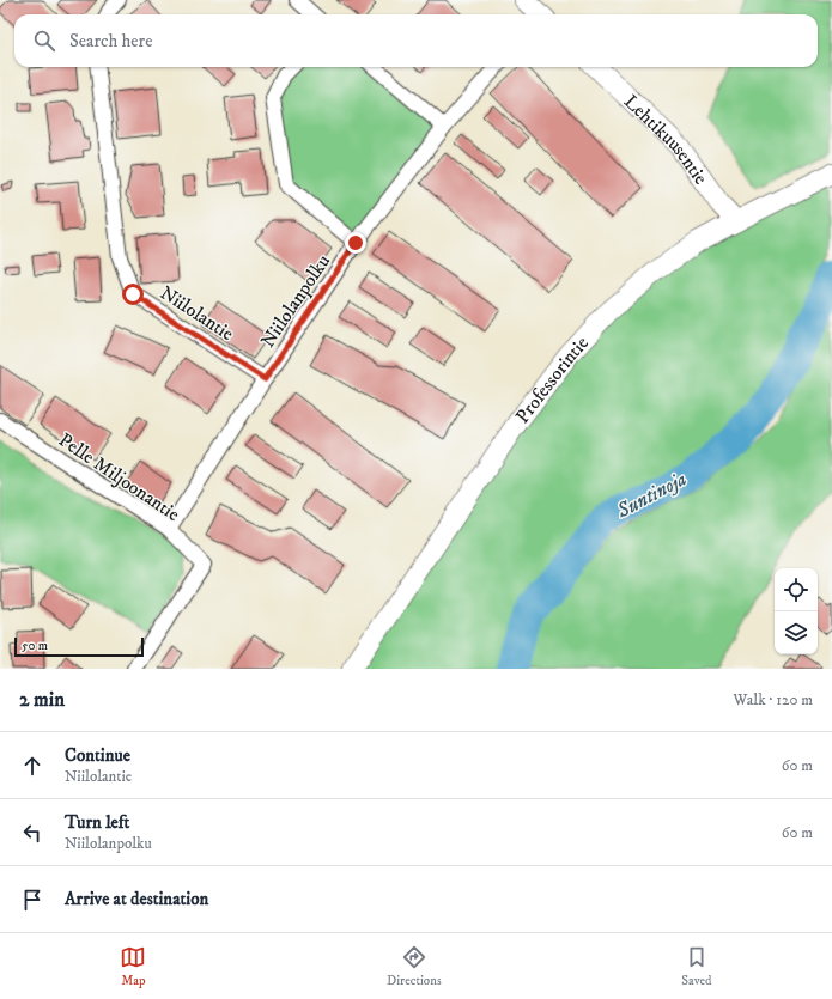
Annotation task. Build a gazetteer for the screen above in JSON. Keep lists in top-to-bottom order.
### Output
{
  "streets": {
    "main road": ["Lehtikuusentie", "Professorintie"],
    "street": ["Niilolanpolku", "Niilolantie", "Pelle Miljoonantie"]
  },
  "crossings": [
    ["Lehtikuusentie", "Professorintie"],
    ["Niilolanpolku", "Niilolantie"]
  ],
  "water": ["Suntinoja"],
  "scale_bar": "50 m",
  "page": {
    "search": "Search here",
    "scale": "50 m",
    "heading": ["2 min", "Walk · 120 m"],
    "list": [
      ["Continue", "Niilolantie", "60 m"],
      ["Turn left", "Niilolanpolku", "60 m"],
      "Arrive at destination"
    ],
    "nav": ["Map", "Directions", "Saved"]
  }
}
